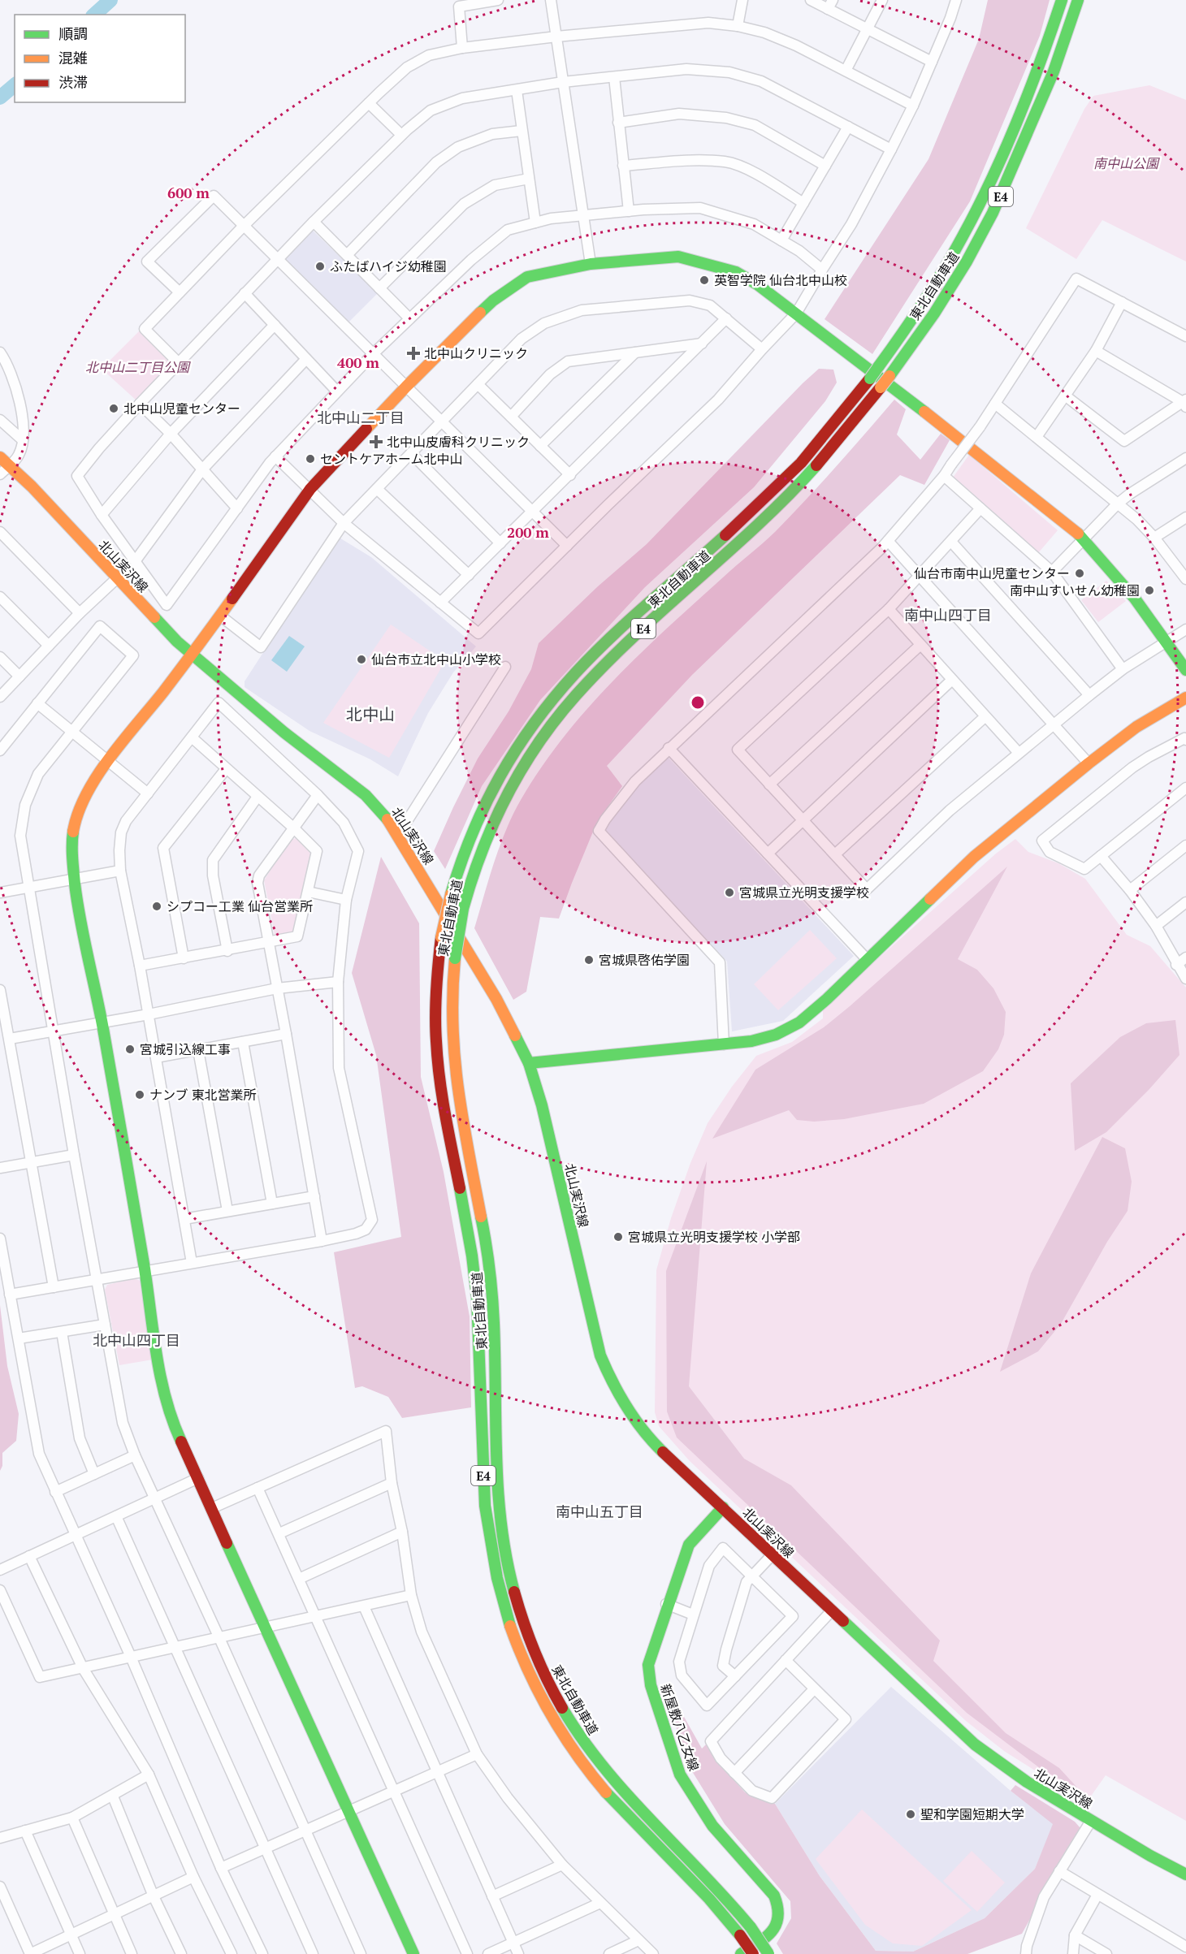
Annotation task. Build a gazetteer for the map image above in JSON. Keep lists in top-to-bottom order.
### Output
{
  "streets": {
    "main road": [
      "E4",
      "東北自動車道",
      "北山実沢線",
      "新屋敷八乙女線"
    ]
  },
  "crossings": [
    ["北山実沢線", "新屋敷八乙女線"]
  ],
  "districts": [
    "北中山二丁目",
    "南中山四丁目",
    "北中山",
    "北中山四丁目",
    "南中山五丁目"
  ],
  "parks": ["南中山公園", "北中山二丁目公園"],
  "places": {
    "other": [
      "ふたばハイジ幼稚園",
      "英智学院 仙台北中山校",
      "北中山児童センター",
      "セントケアホーム北中山",
      "仙台市南中山児童センター",
      "南中山すいせん幼稚園",
      "仙台市立北中山小学校",
      "宮城県立光明支援学校",
      "シプコー工業 仙台営業所",
      "宮城県啓佑学園",
      "宮城引込線工事",
      "ナンブ 東北営業所",
      "宮城県立光明支援学校 小学部",
      "聖和学園短期大学"
    ],
    "health": ["北中山クリニック", "北中山皮膚科クリニック"]
  },
  "legend": ["順調", "混雑", "渋滞"],
  "rings": ["600 m", "400 m", "200 m"]
}
